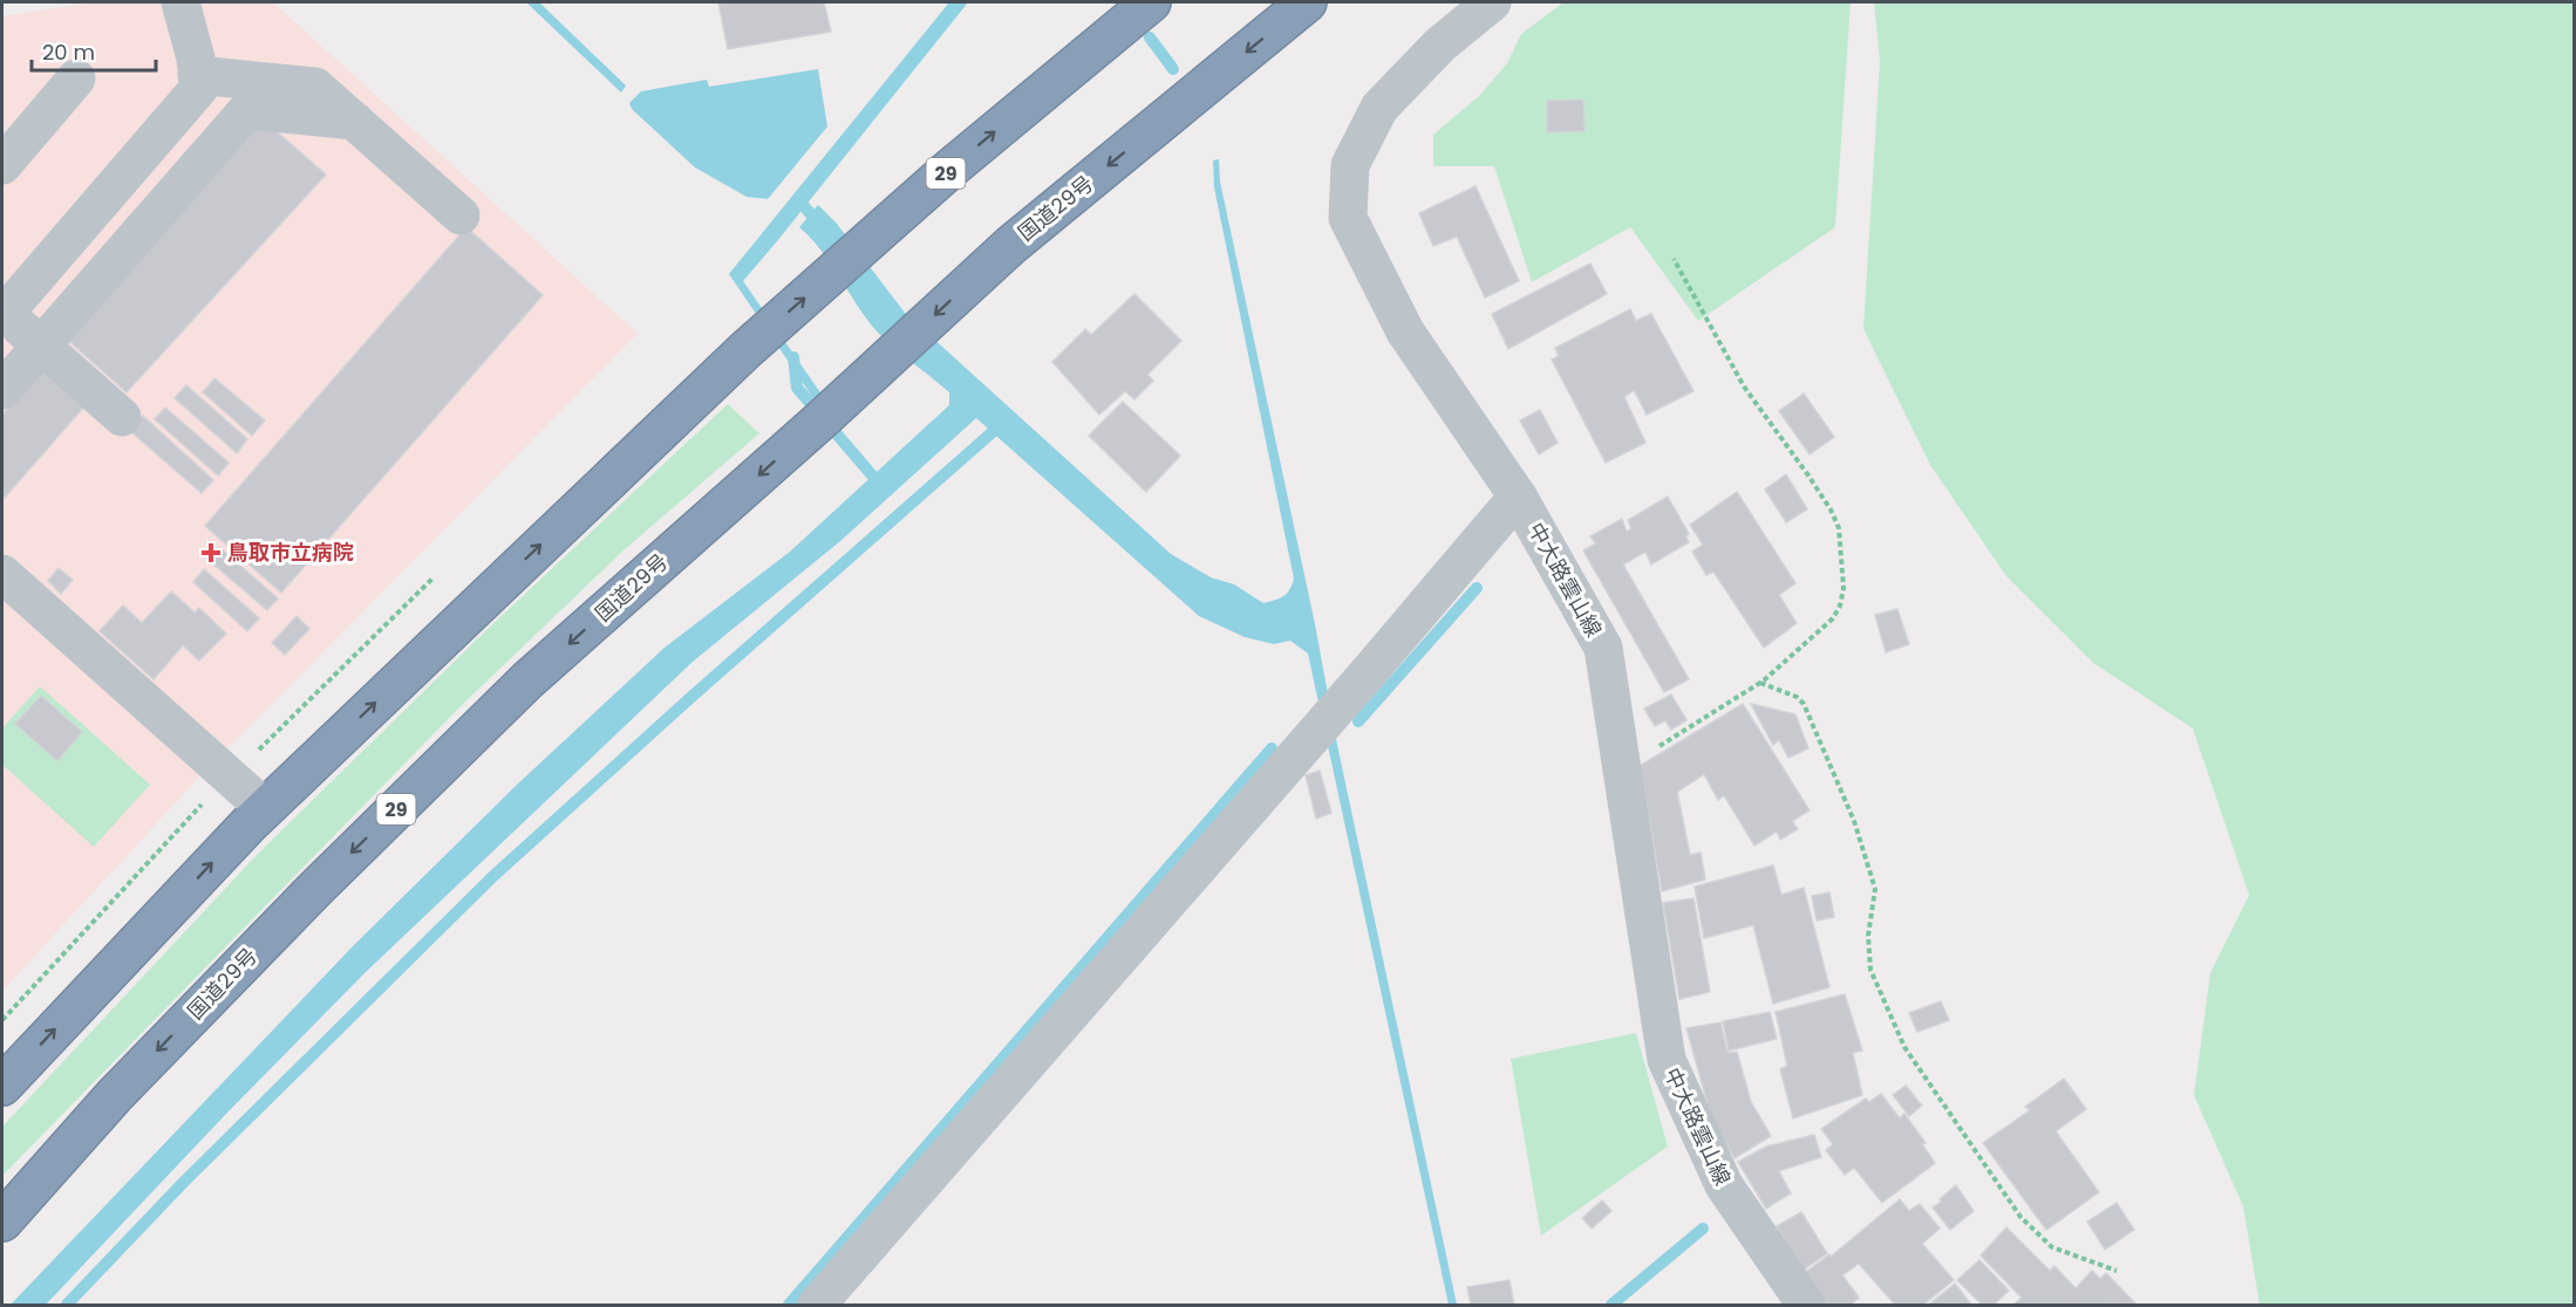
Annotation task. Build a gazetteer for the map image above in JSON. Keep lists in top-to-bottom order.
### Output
{
  "streets": {
    "highway": ["29", "国道29号"],
    "street": ["中大路雲山線"]
  },
  "places": {
    "health": ["鳥取市立病院"]
  },
  "scale_bar": "20 m"
}
